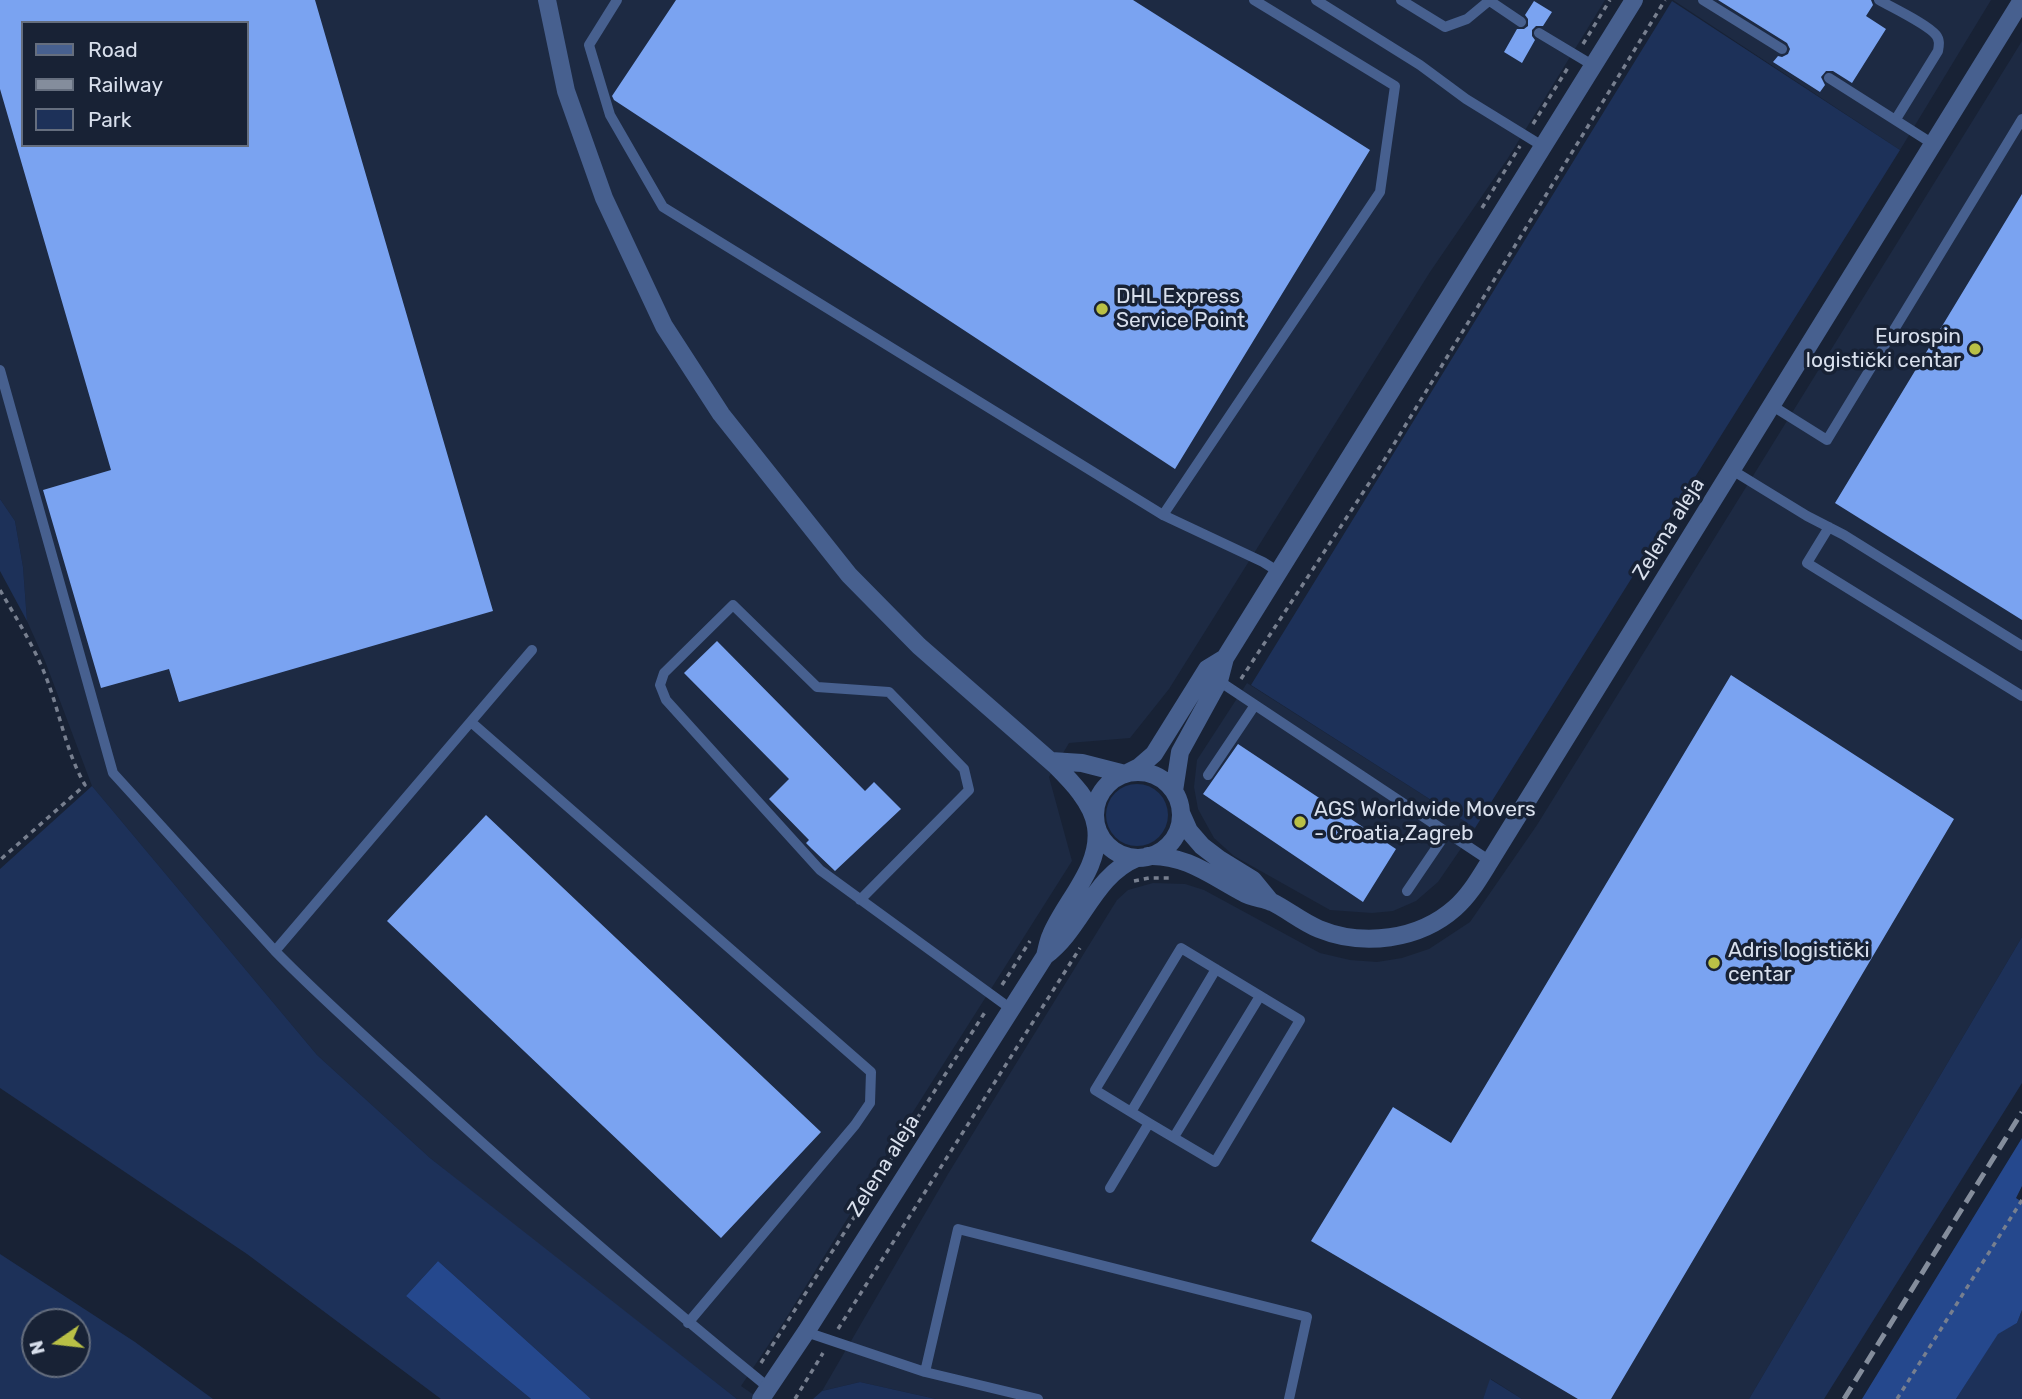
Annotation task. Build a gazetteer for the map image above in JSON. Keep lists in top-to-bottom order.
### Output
{
  "streets": {
    "street": ["Zelena aleja"]
  },
  "places": [
    "DHL Express Service Point",
    "Eurospin logistički centar",
    "AGS Worldwide Movers - Croatia,Zagreb",
    "Adris logistički centar"
  ],
  "legend": ["Road", "Railway", "Park"],
  "north": "left"
}
